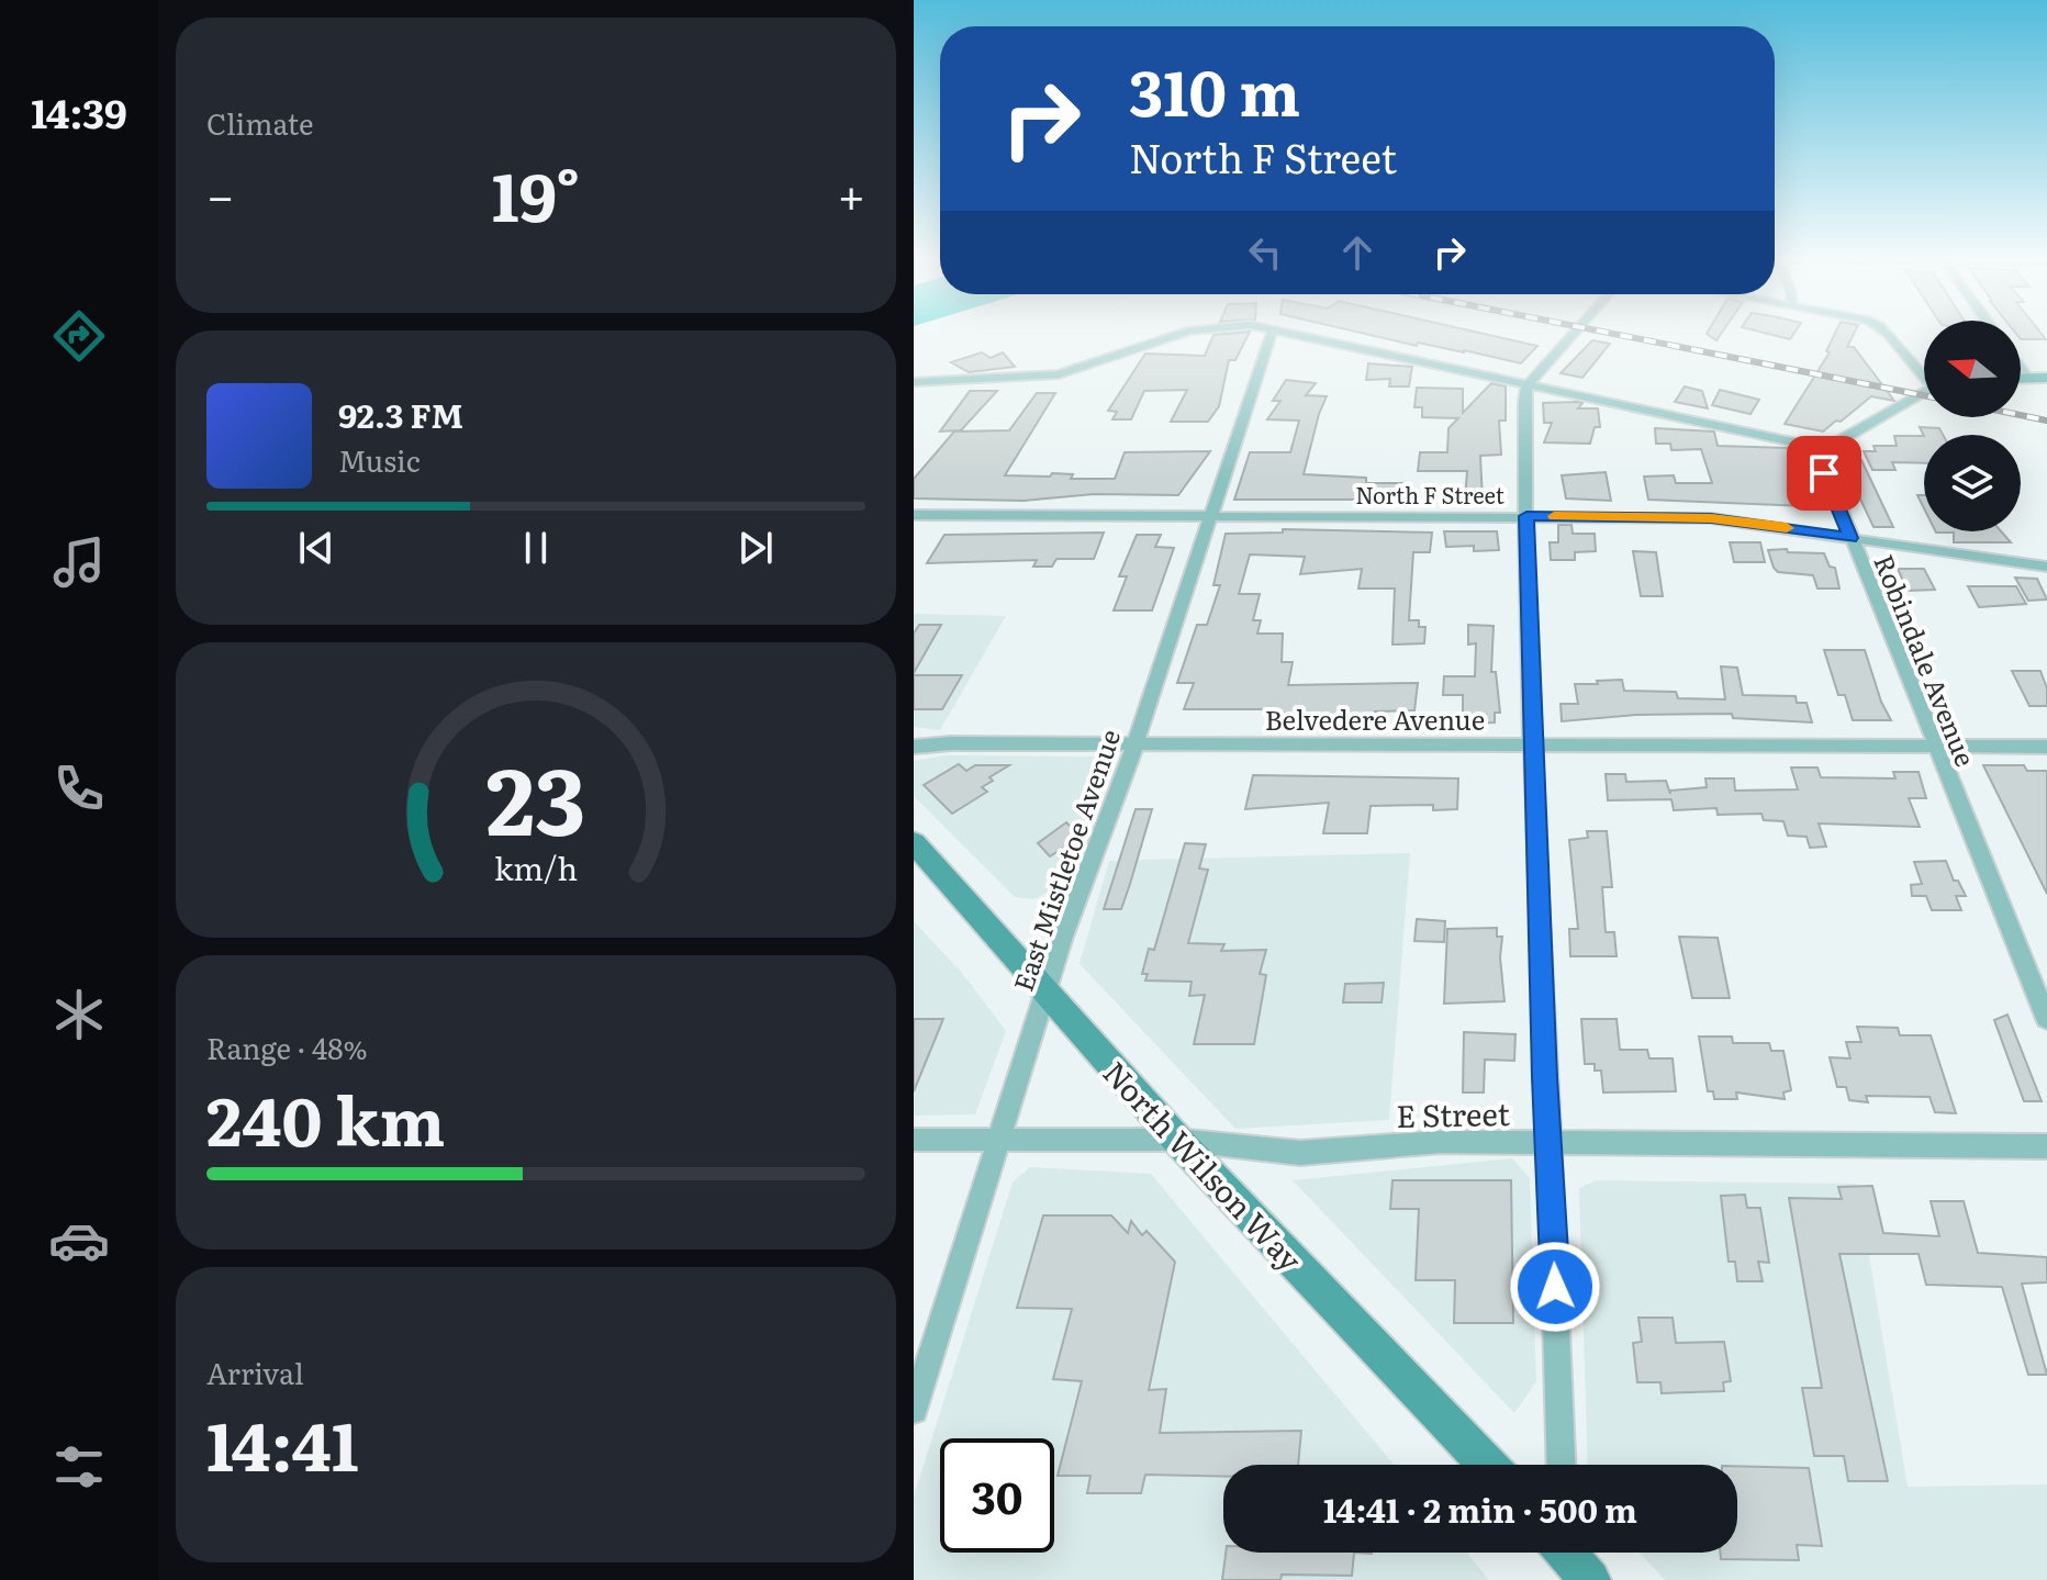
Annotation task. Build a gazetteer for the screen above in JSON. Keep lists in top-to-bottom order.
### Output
{
  "streets": {
    "main road": ["North Wilson Way"],
    "street": [
      "North F Street",
      "Robindale Avenue",
      "Belvedere Avenue",
      "East Mistletoe Avenue",
      "E Street"
    ]
  },
  "crossings": [
    ["North F Street", "Robindale Avenue"],
    ["North F Street", "East Mistletoe Avenue"],
    ["Robindale Avenue", "Belvedere Avenue"],
    ["Belvedere Avenue", "East Mistletoe Avenue"],
    ["East Mistletoe Avenue", "E Street"],
    ["East Mistletoe Avenue", "North Wilson Way"],
    ["E Street", "North Wilson Way"]
  ],
  "north": "left",
  "page": {
    "tabs": "14:39",
    "tile": [
      "Climate",
      ["Range · 48%", "240 km"],
      ["Arrival", "14:41"]
    ],
    "turn": ["310 m", "North F Street"],
    "heat": ["−", "19°", "+"],
    "song": ["92.3 FM", "Music"],
    "limit": "30",
    "trip": "14:41 · 2 min · 500 m",
    "gauge": ["23", "km/h"]
  }
}
